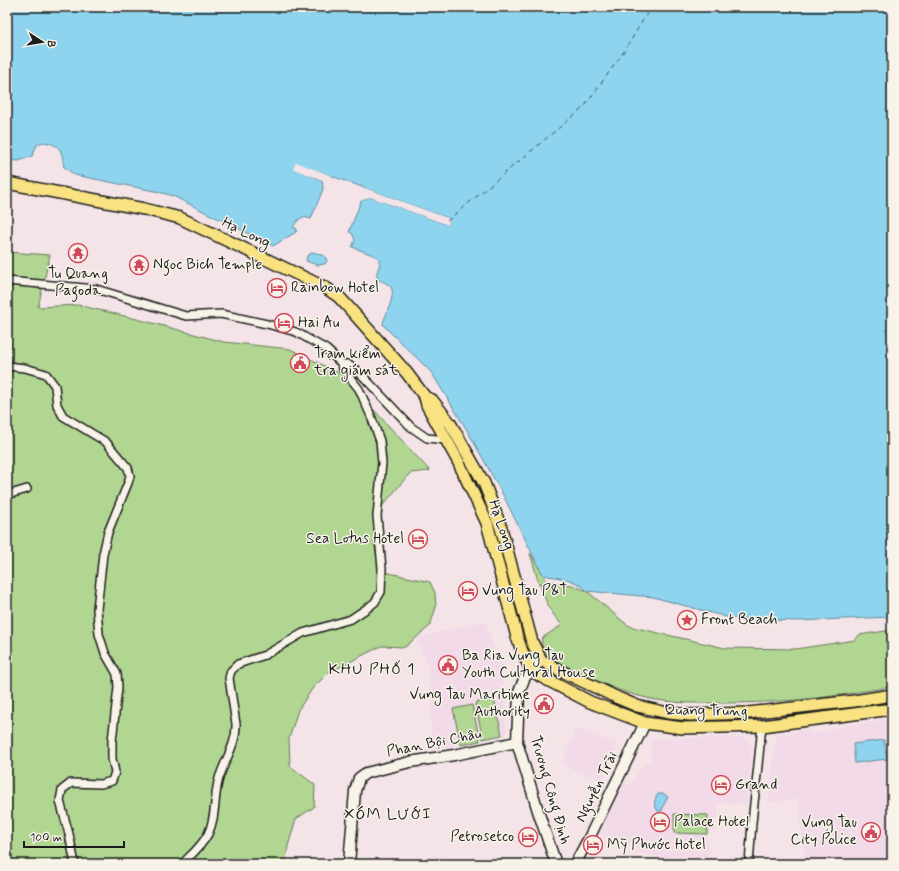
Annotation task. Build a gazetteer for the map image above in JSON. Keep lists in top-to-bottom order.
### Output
{
  "streets": {
    "main road": [
      "Hạ Long",
      "Quang Trung",
      "Phan Bội Châu",
      "Nguyễn Trãi",
      "Trương Công Định"
    ]
  },
  "crossings": [
    ["Hạ Long", "Quang Trung"],
    ["Hạ Long", "Trương Công Định"],
    ["Quang Trung", "Nguyễn Trãi"],
    ["Quang Trung", "Trương Công Định"],
    ["Phan Bội Châu", "Trương Công Định"]
  ],
  "districts": ["KHU PHỐ 1", "XÓM LƯỚI"],
  "places": {
    "temple": ["Tu Quang Pagoda", "Ngoc Bich Temple"],
    "hotel": [
      "Rainbow Hotel",
      "Hai Au",
      "Sea Lotus Hotel",
      "Vung Tau P&T",
      "Grand",
      "Palace Hotel",
      "Petrosetco",
      "Mỹ Phước Hotel"
    ],
    "public building": [
      "Trạm kiểm tra giám sát",
      "Ba Ria Vung Tau Youth Cultural House",
      "Vung Tau Maritime Authority",
      "Vung Tau City Police"
    ],
    "place": ["Front Beach"]
  },
  "scale_bar": "100 m",
  "north": "right"
}
